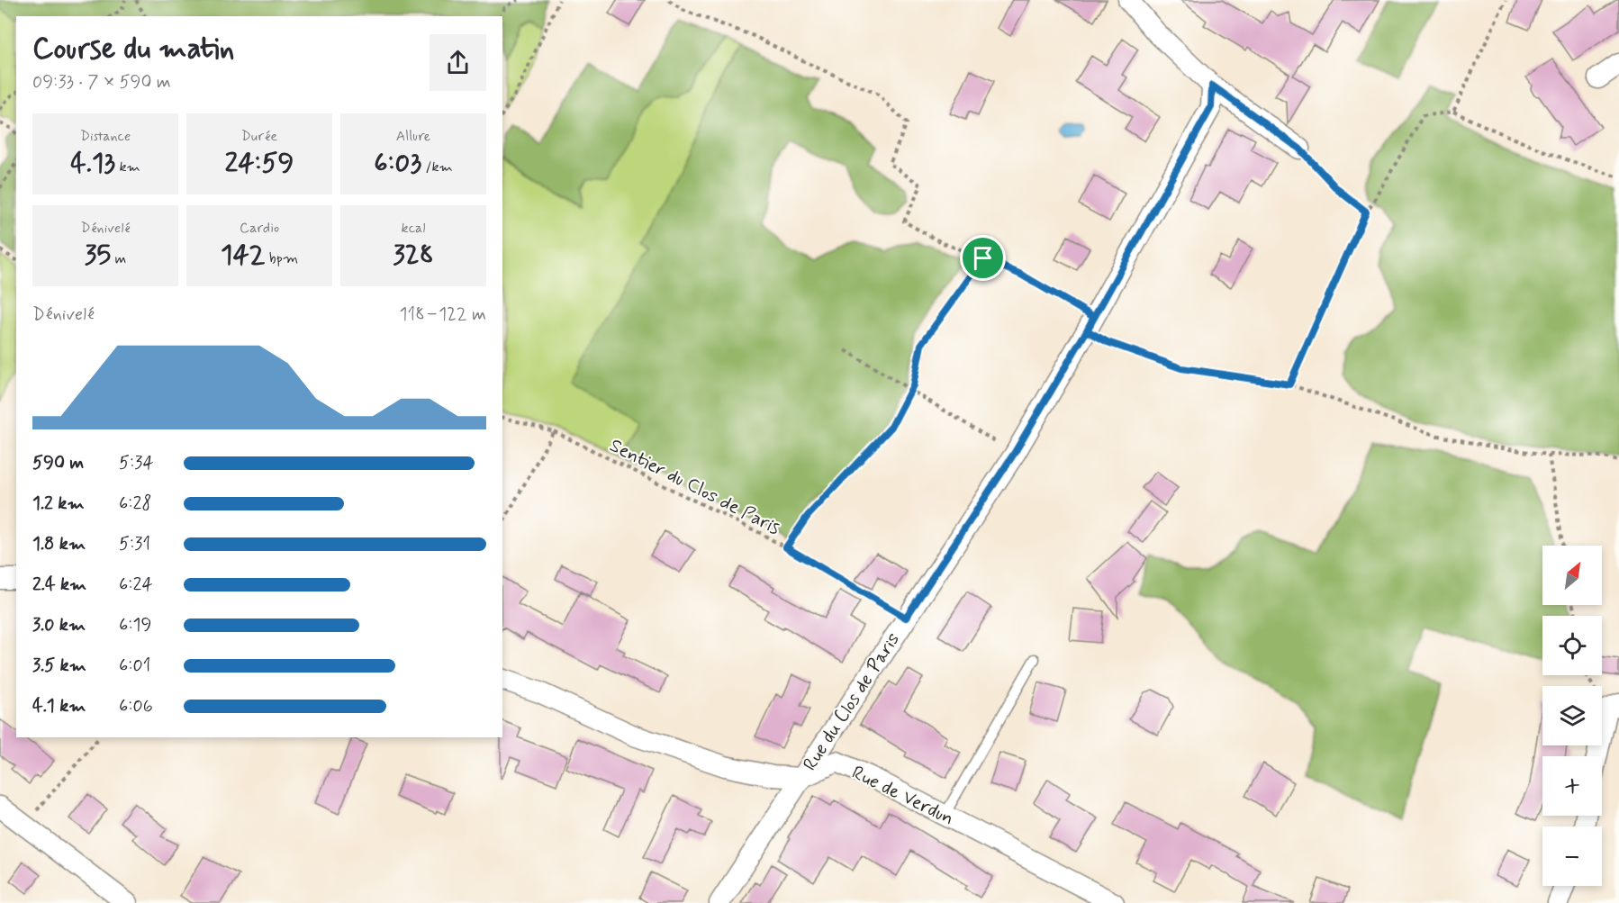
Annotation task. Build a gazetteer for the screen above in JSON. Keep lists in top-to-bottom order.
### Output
{
  "streets": {
    "street": ["Rue du Clos de Paris", "Rue de Verdun"],
    "path": ["Sentier du Clos de Paris"]
  },
  "crossings": [
    ["Sentier du Clos de Paris", "Rue du Clos de Paris"],
    ["Rue du Clos de Paris", "Rue de Verdun"]
  ],
  "north": "top right",
  "page": {
    "heading": ["Course du matin", "09:33 · 7 × 590 m"],
    "stats": [
      ["Distance", "4.13 km"],
      ["Durée", "24:59"],
      ["Allure", "6:03 /km"],
      ["Dénivelé", "35 m"],
      ["Cardio", "142 bpm"],
      ["kcal", "328"]
    ],
    "chart": ["Dénivelé", "118–122 m"],
    "list": [
      {
        "name": "590 m",
        "note": "5:34"
      },
      {
        "name": "1.2 km",
        "note": "6:28"
      },
      {
        "name": "1.8 km",
        "note": "5:31"
      },
      {
        "name": "2.4 km",
        "note": "6:24"
      },
      {
        "name": "3.0 km",
        "note": "6:19"
      },
      {
        "name": "3.5 km",
        "note": "6:01"
      },
      {
        "name": "4.1 km",
        "note": "6:06"
      }
    ],
    "map_buttons": ["+", "−"]
  }
}
